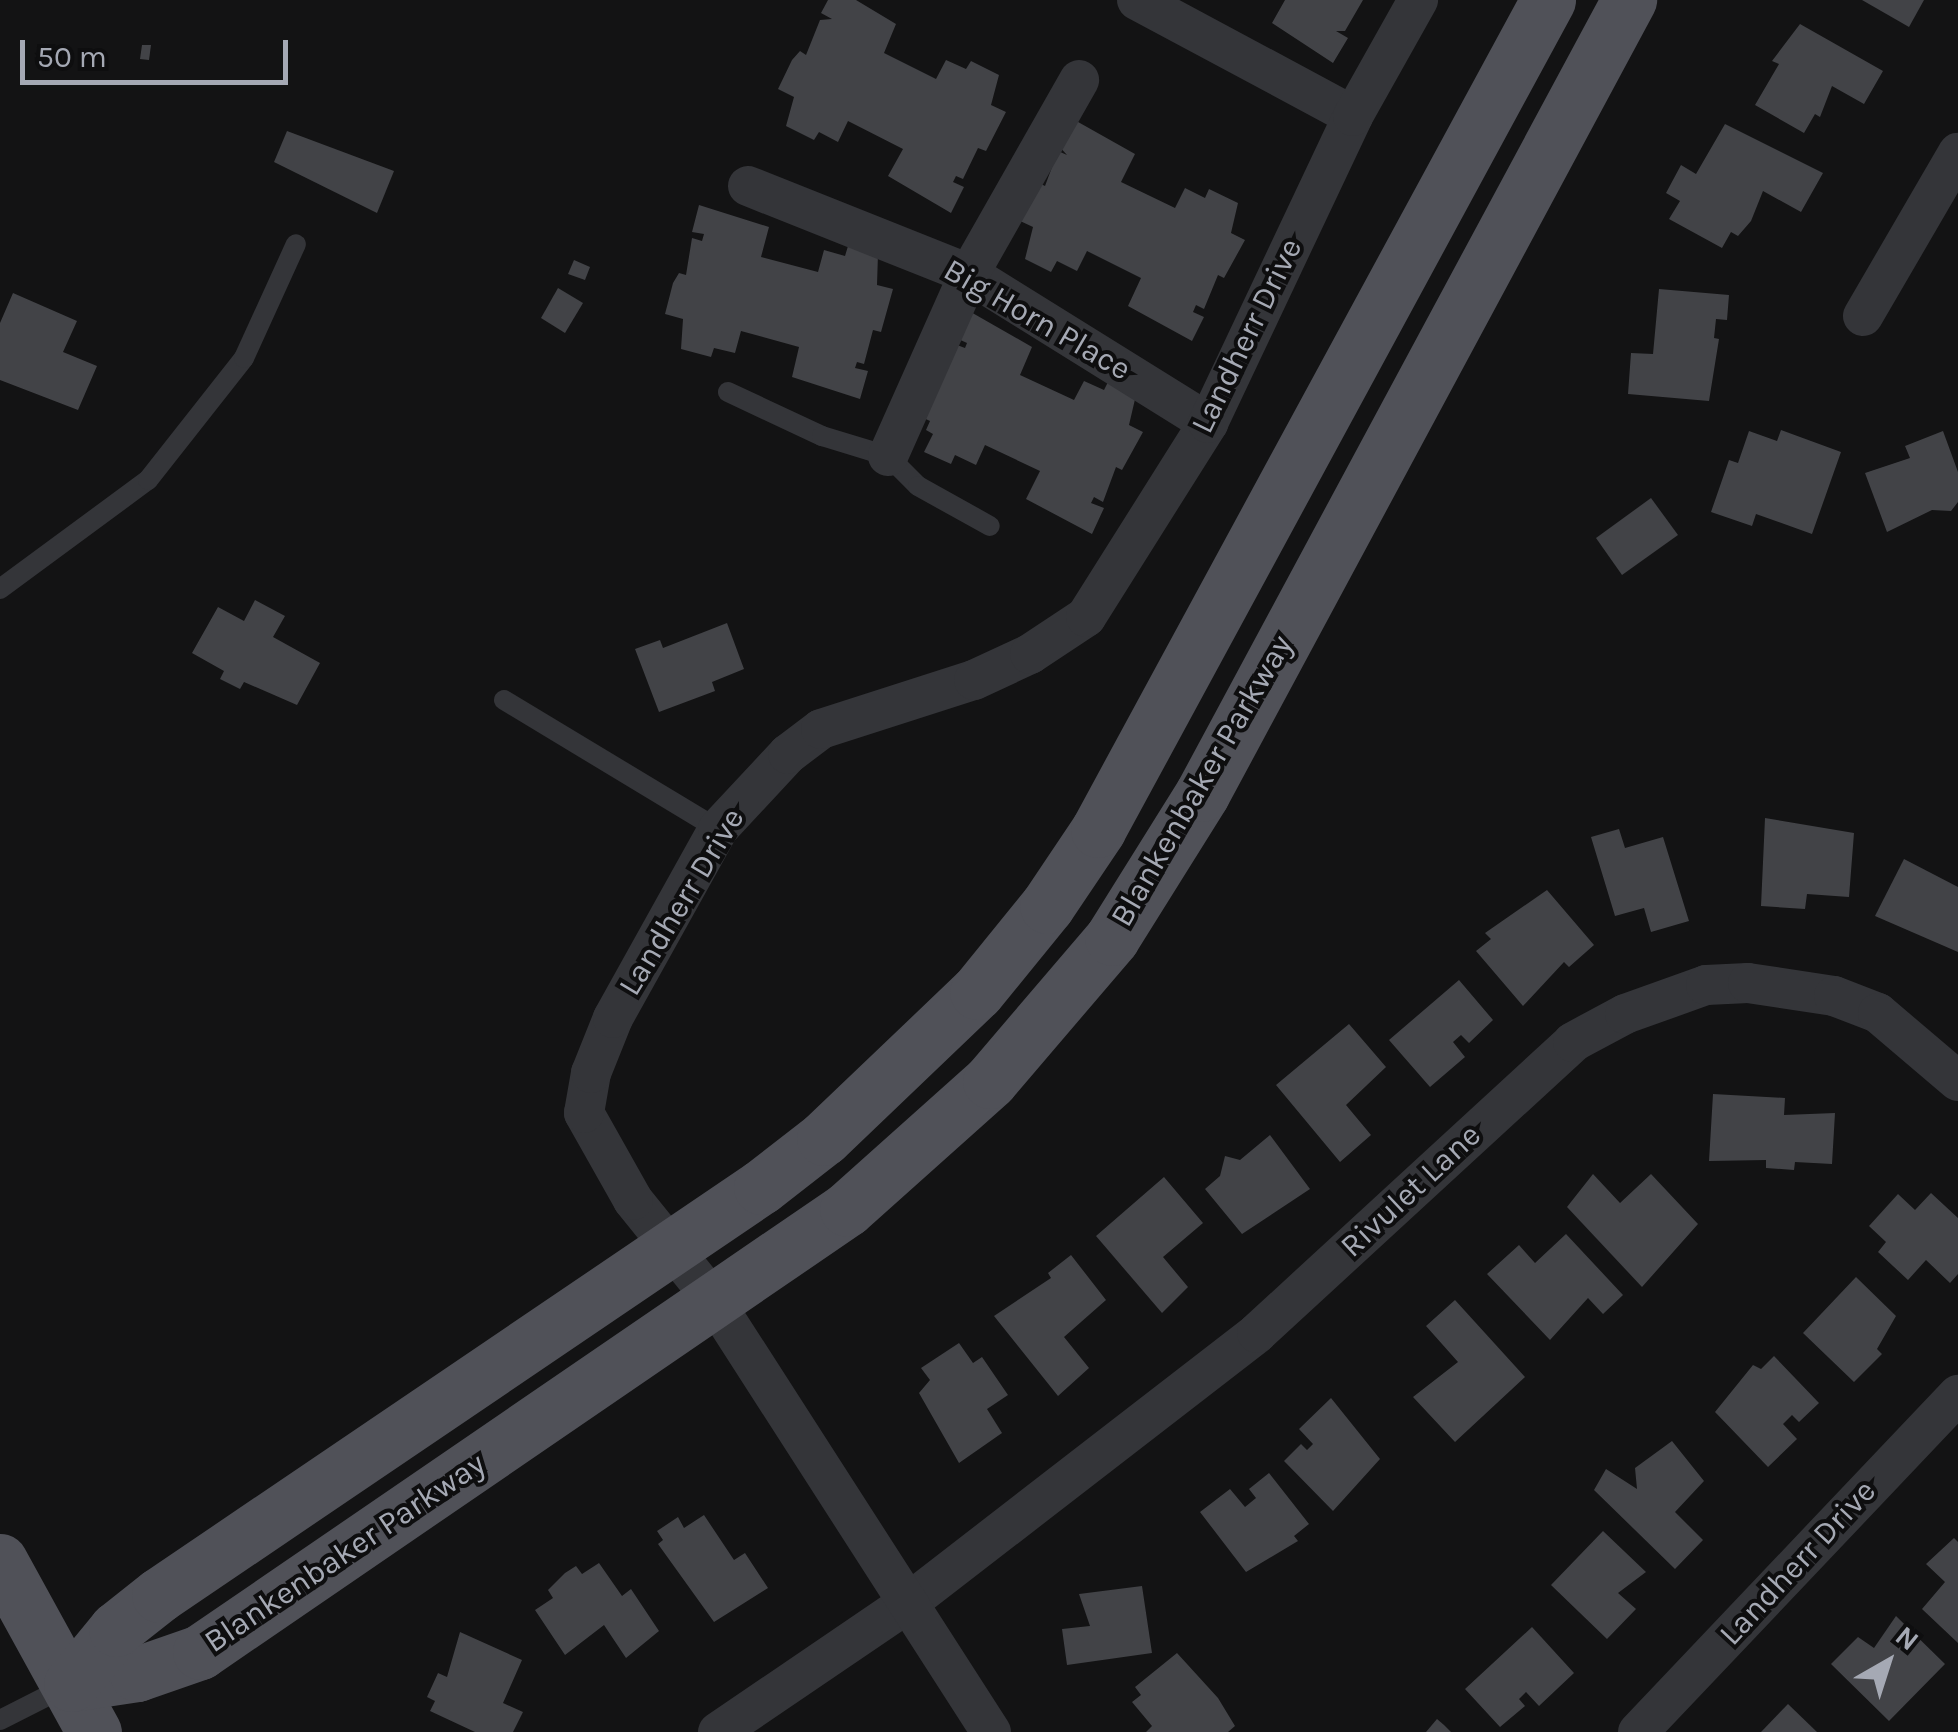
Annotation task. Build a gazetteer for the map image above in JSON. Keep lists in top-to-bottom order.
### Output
{
  "streets": {
    "main road": ["Blankenbaker Parkway"],
    "street": ["Big Horn Place", "Landherr Drive", "Rivulet Lane"]
  },
  "crossings": [
    ["Big Horn Place", "Landherr Drive"],
    ["Landherr Drive", "Blankenbaker Parkway"],
    ["Landherr Drive", "Rivulet Lane"]
  ],
  "scale_bar": "50 m",
  "north": "top right"
}
